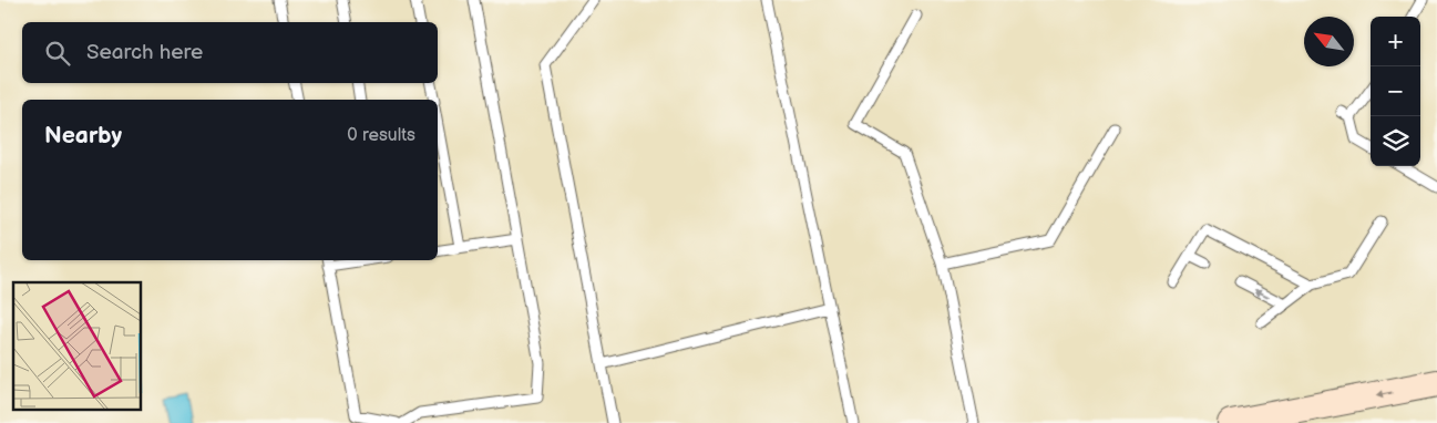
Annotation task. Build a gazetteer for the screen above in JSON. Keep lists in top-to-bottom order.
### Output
{
  "north": "top left",
  "page": {
    "map_buttons": ["+", "−"],
    "search": "Search here",
    "heading": ["Nearby", "0 results"]
  }
}
